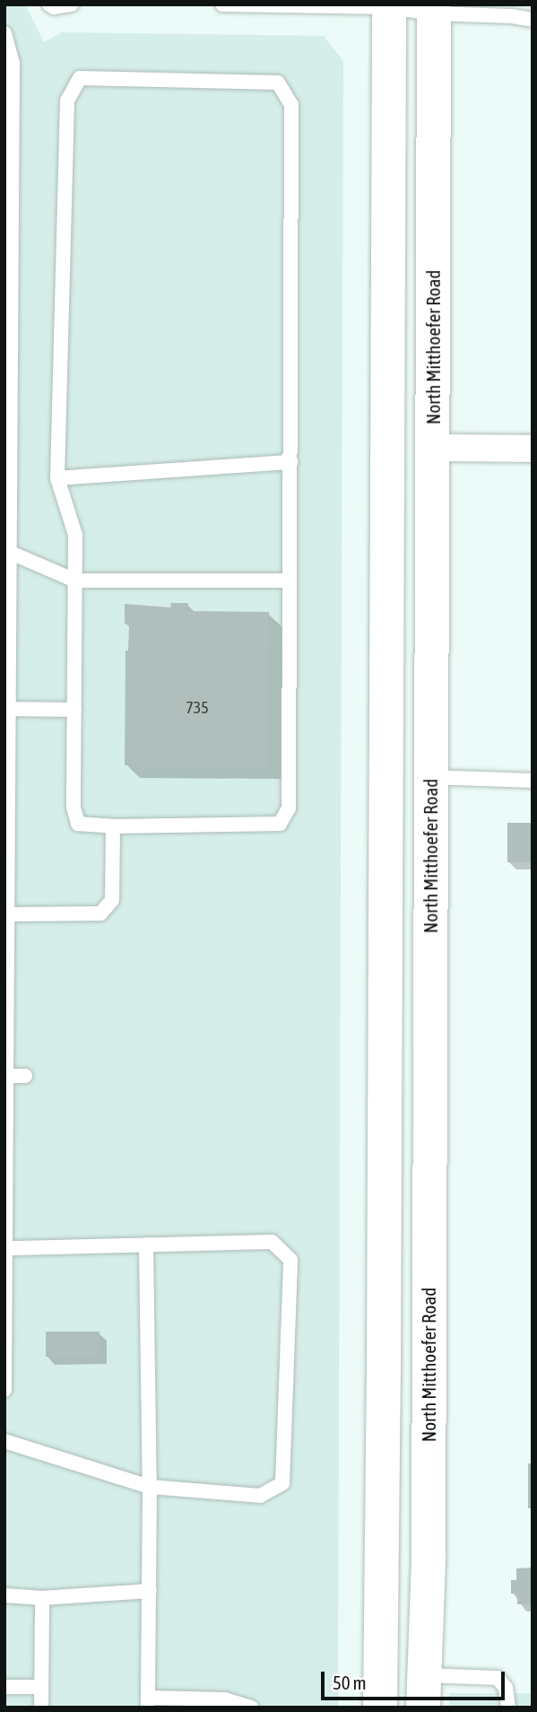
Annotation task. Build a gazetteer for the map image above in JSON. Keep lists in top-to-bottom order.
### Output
{
  "streets": {
    "main road": ["North Mitthoefer Road"]
  },
  "house_numbers": ["735"],
  "scale_bar": "50 m"
}
